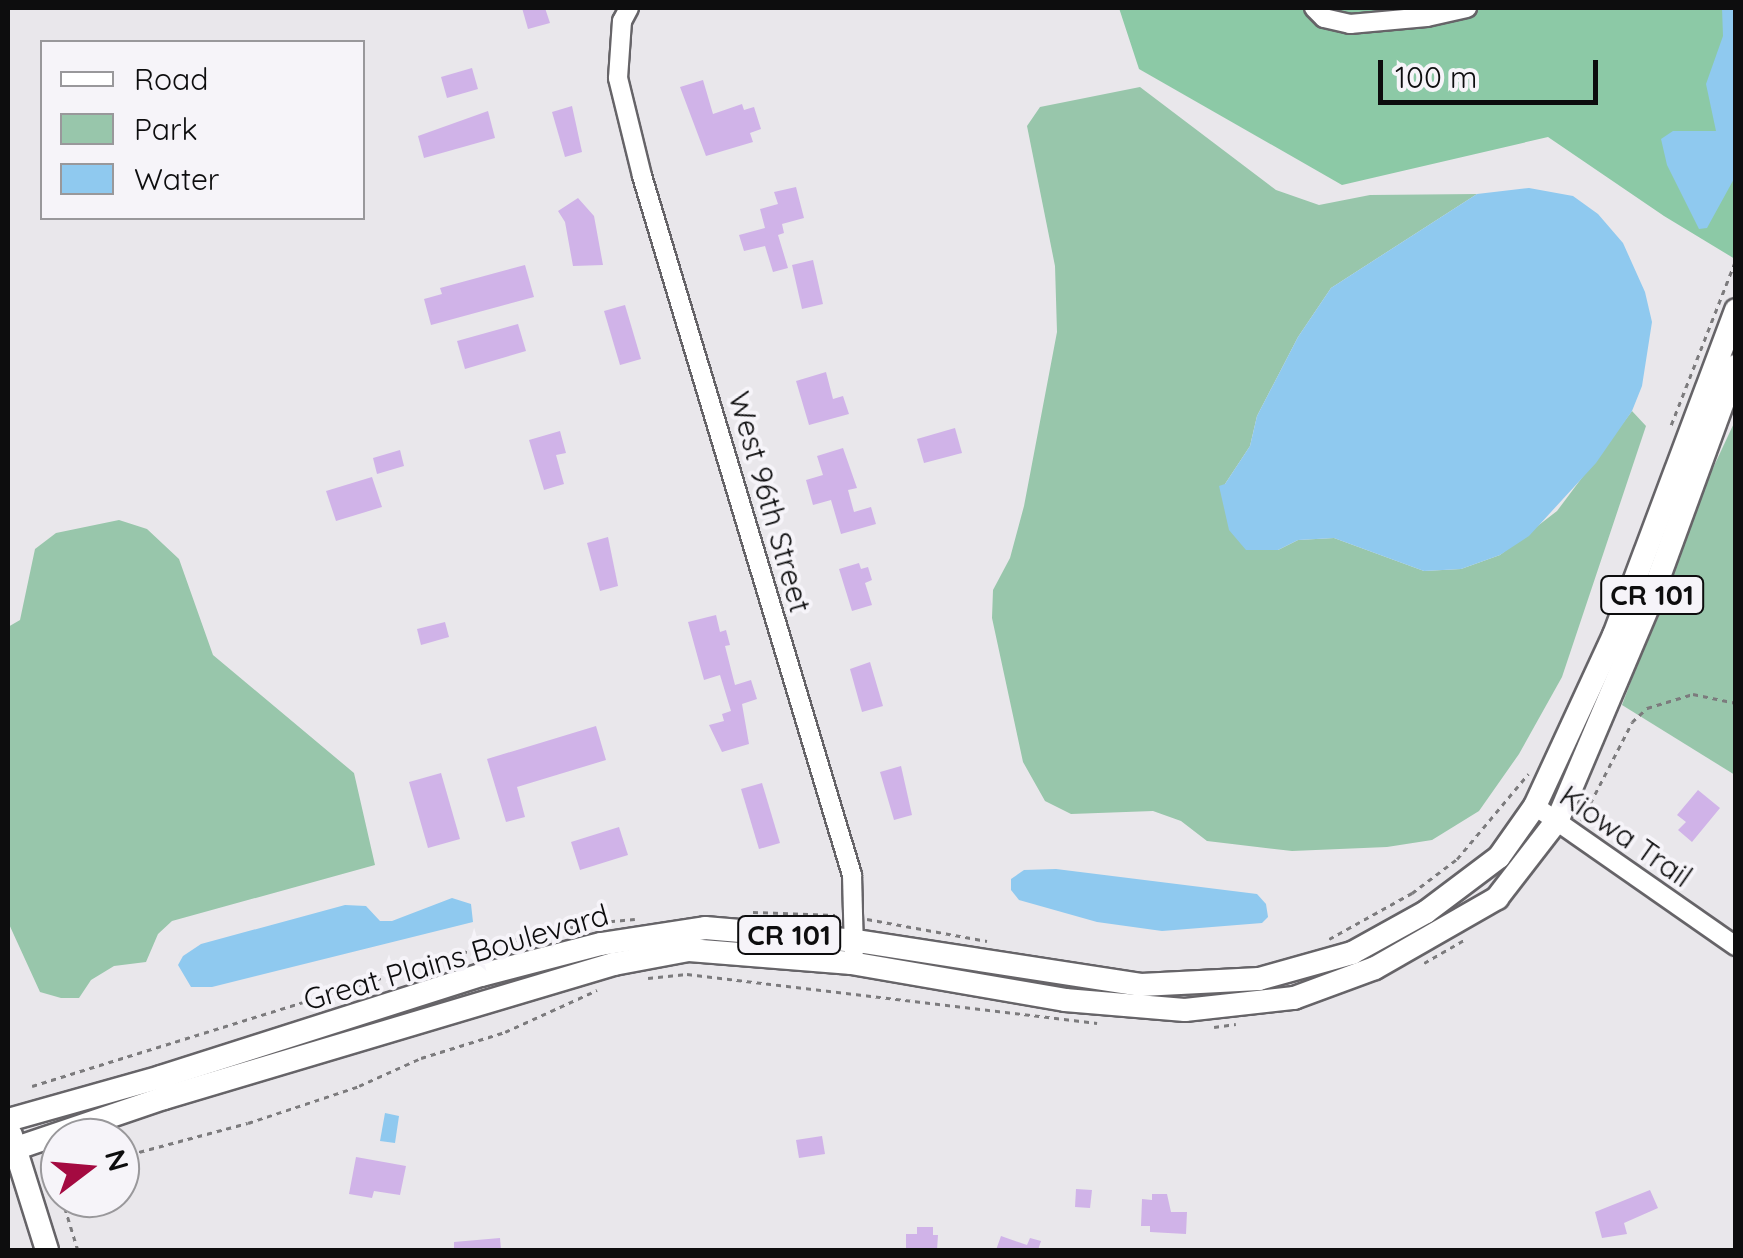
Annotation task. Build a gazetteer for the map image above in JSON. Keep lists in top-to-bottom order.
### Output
{
  "streets": {
    "main road": ["CR 101", "Great Plains Boulevard"],
    "street": ["West 96th Street", "Kiowa Trail"]
  },
  "crossings": [
    ["West 96th Street", "Great Plains Boulevard"],
    ["Kiowa Trail", "Great Plains Boulevard"]
  ],
  "legend": ["Road", "Park", "Water"],
  "scale_bar": "100 m",
  "north": "right"
}
